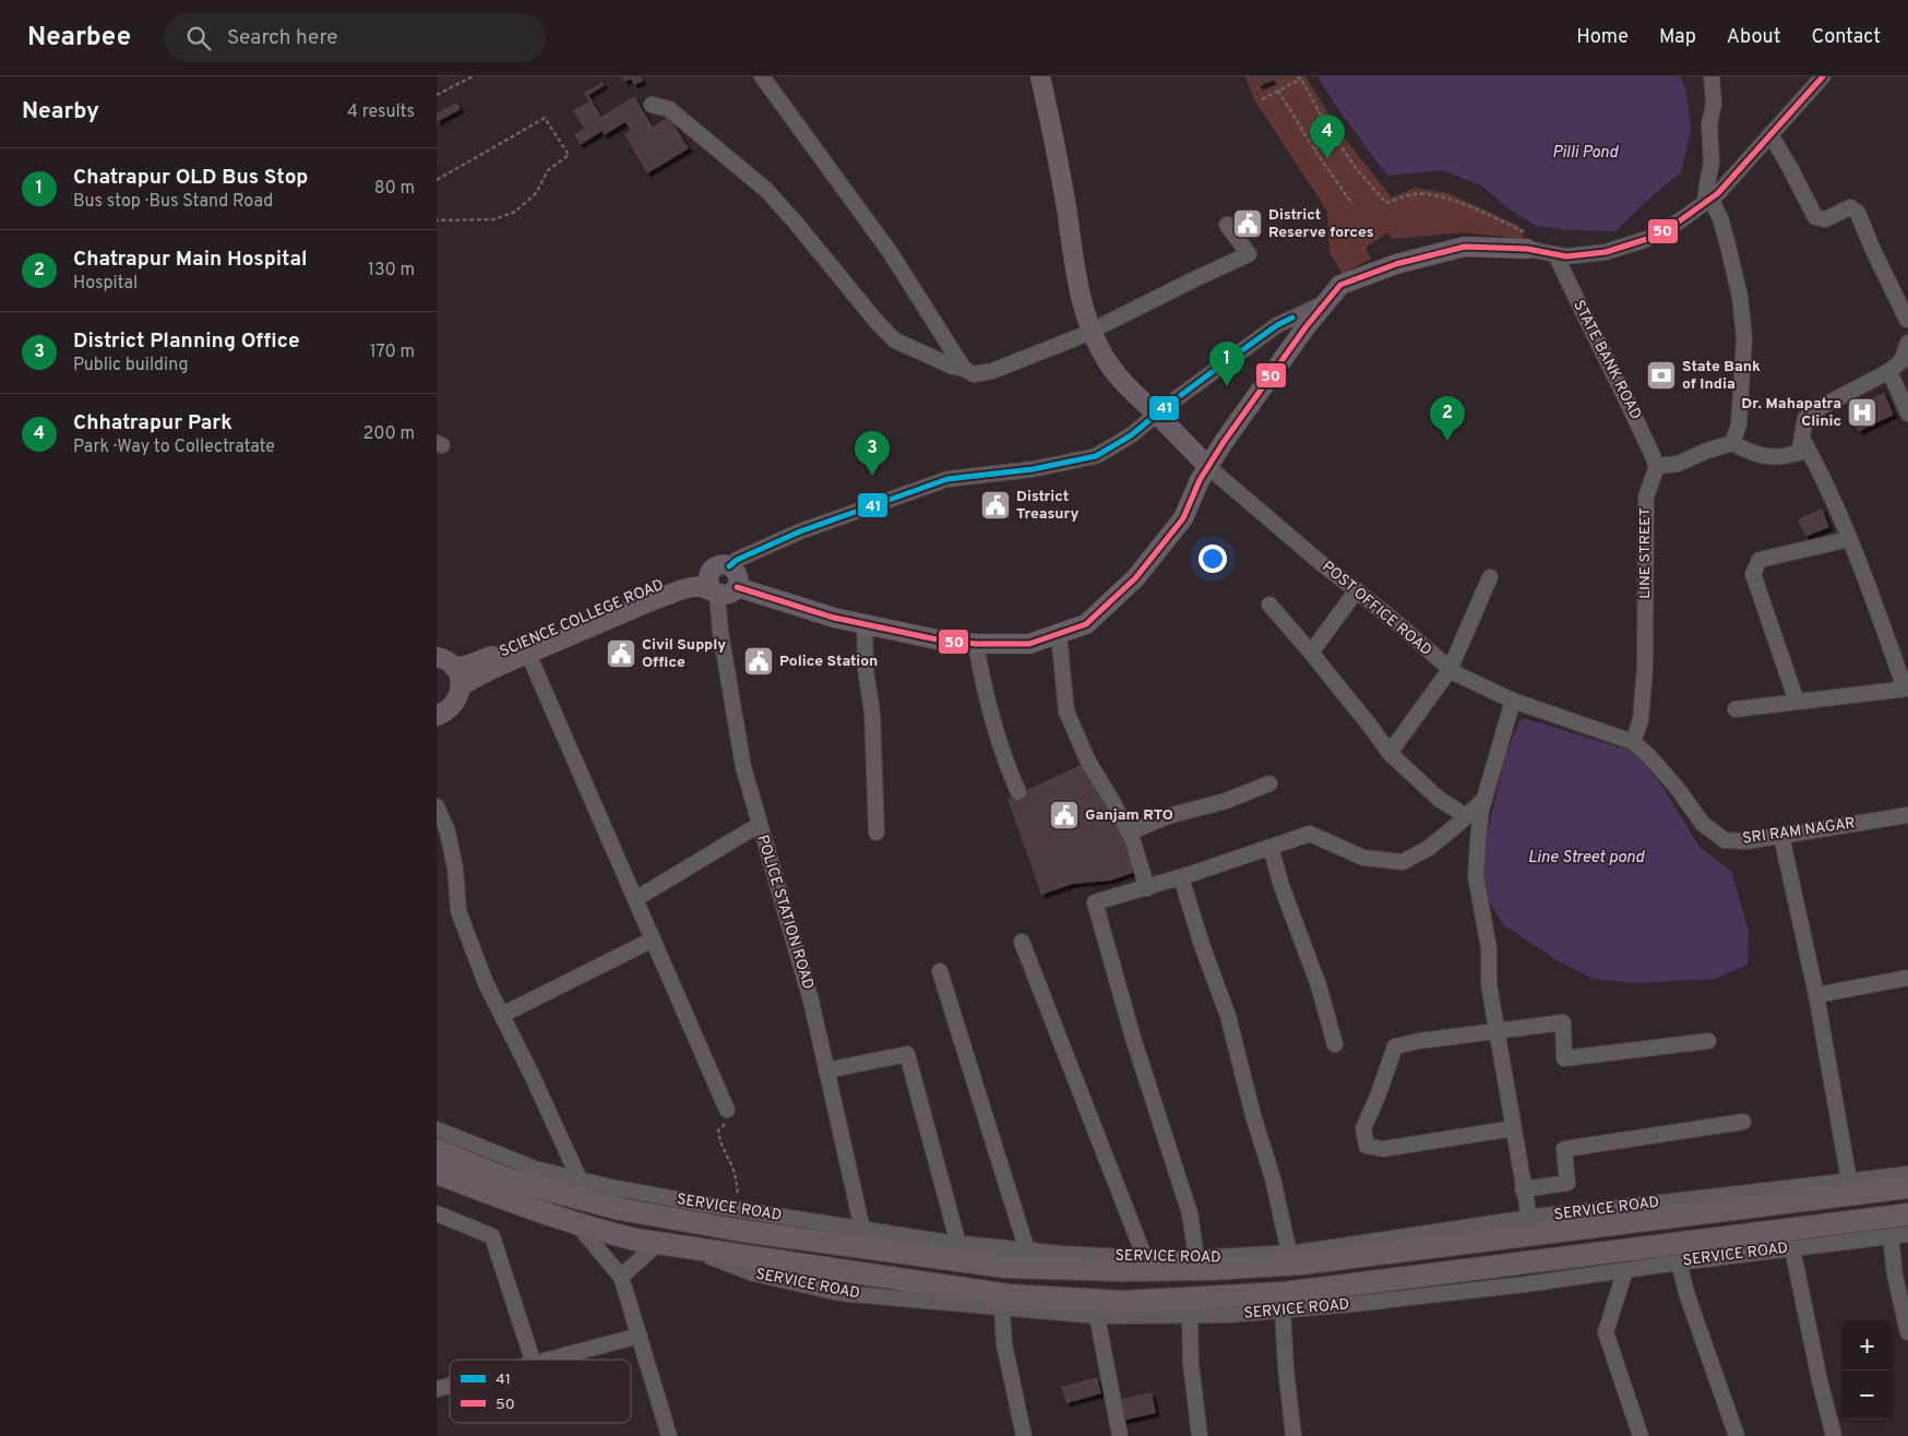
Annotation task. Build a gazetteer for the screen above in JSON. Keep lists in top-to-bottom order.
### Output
{
  "streets": {
    "main road": ["POST OFFICE ROAD", "SCIENCE COLLEGE ROAD"],
    "street": [
      "STATE BANK ROAD",
      "LINE STREET",
      "SRI RAM NAGAR",
      "POLICE STATION ROAD",
      "SERVICE ROAD"
    ]
  },
  "crossings": [
    ["STATE BANK ROAD", "LINE STREET"],
    ["LINE STREET", "POST OFFICE ROAD"],
    ["LINE STREET", "SRI RAM NAGAR"],
    ["POST OFFICE ROAD", "SRI RAM NAGAR"],
    ["SCIENCE COLLEGE ROAD", "POLICE STATION ROAD"],
    ["POLICE STATION ROAD", "SERVICE ROAD"]
  ],
  "water": ["Pilli Pond", "Line Street pond"],
  "places": {
    "public building": [
      "District Reserve forces",
      "District Treasury",
      "Civil Supply Office",
      "Police Station",
      "Ganjam RTO"
    ],
    "bank": ["State Bank of India"],
    "hospital": ["Dr. Mahapatra Clinic"]
  },
  "lines": ["transit line 50", "transit line 41"],
  "legend": ["41", "50"],
  "page": {
    "header": "Nearbee",
    "search": "Search here",
    "nav": [
      "Home",
      "Map",
      "About",
      "Contact"
    ],
    "heading": ["Nearby", "4 results"],
    "pins": [
      "4",
      "1",
      "2",
      "3"
    ],
    "list": [
      {
        "mark": "1",
        "name": "Chatrapur OLD Bus Stop",
        "note": "Bus stop · Bus Stand Road",
        "value": "80 m"
      },
      {
        "mark": "2",
        "name": "Chatrapur Main Hospital",
        "note": "Hospital",
        "value": "130 m"
      },
      {
        "mark": "3",
        "name": "District Planning Office",
        "note": "Public building",
        "value": "170 m"
      },
      {
        "mark": "4",
        "name": "Chhatrapur Park",
        "note": "Park · Way to Collectratate",
        "value": "200 m"
      }
    ],
    "map_buttons": ["+", "−"]
  }
}
